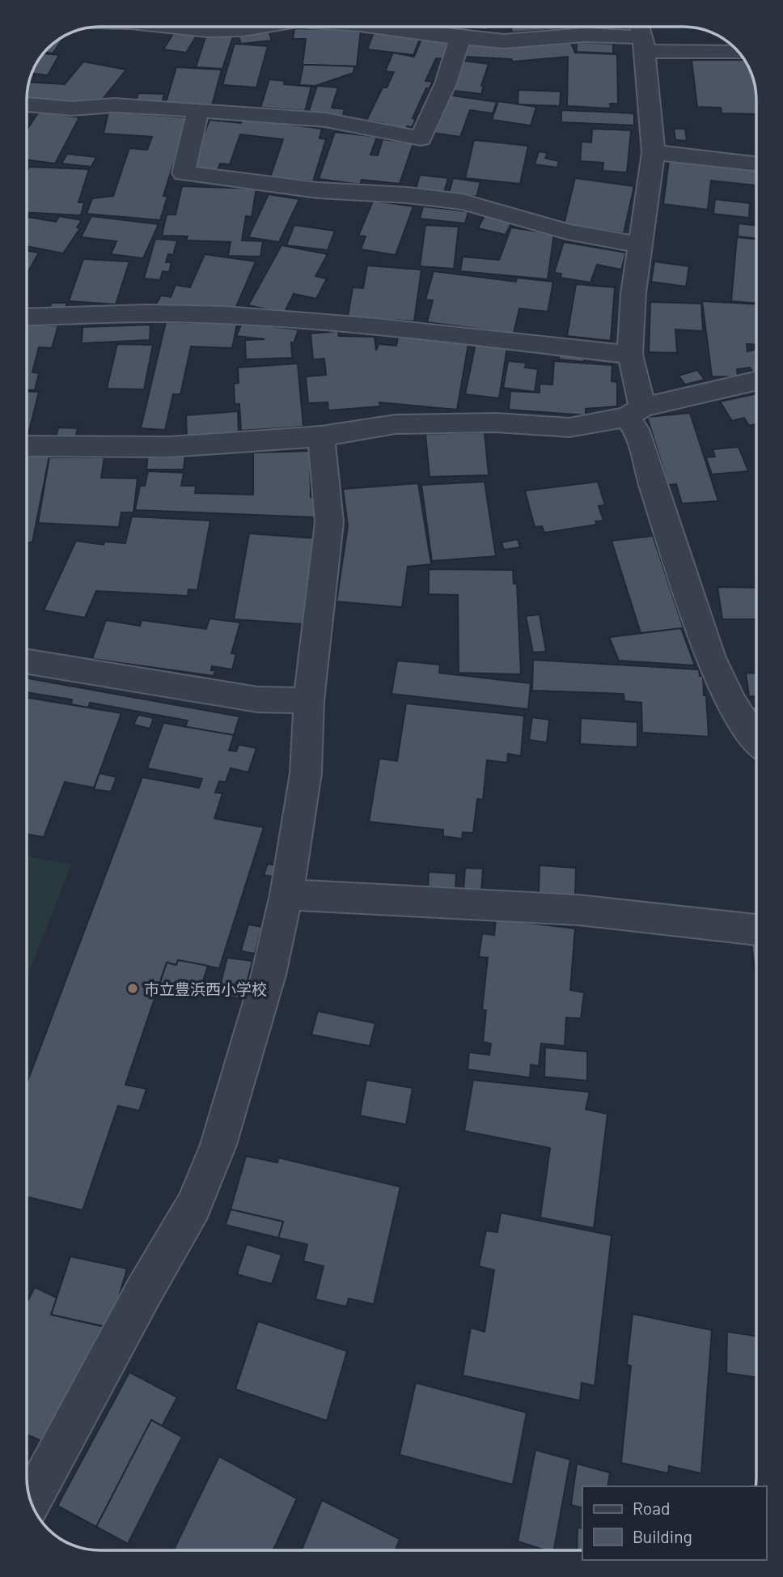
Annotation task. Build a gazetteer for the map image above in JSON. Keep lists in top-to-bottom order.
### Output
{
  "places": ["市立豊浜西小学校"],
  "legend": ["Road", "Building"]
}
